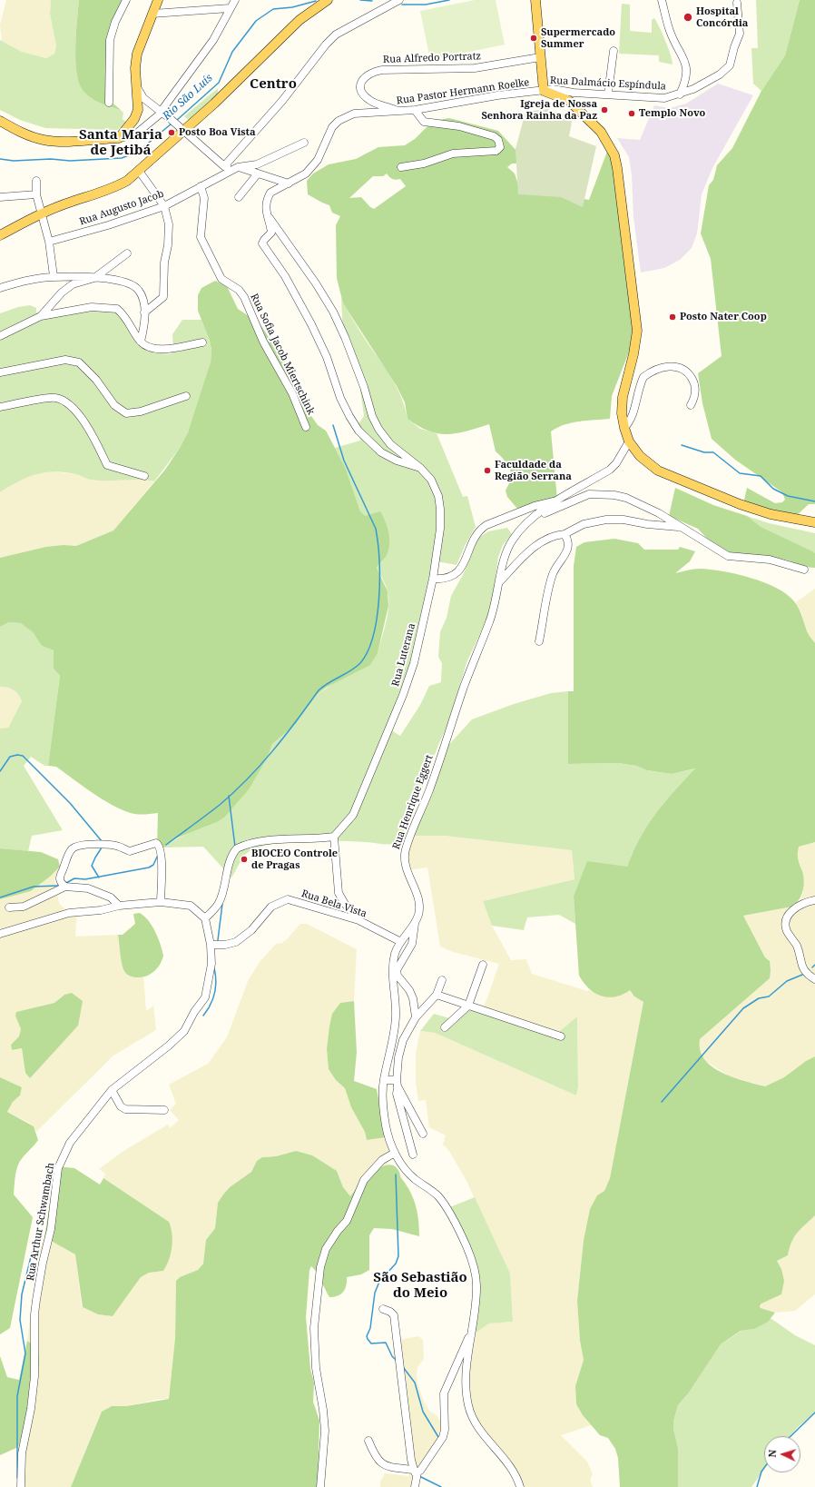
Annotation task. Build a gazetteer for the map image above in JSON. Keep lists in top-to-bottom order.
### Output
{
  "streets": {
    "street": [
      "Rua Alfredo Portratz",
      "Rua Dalmácio Espíndula",
      "Rua Pastor Hermann Roelke",
      "Rua Augusto Jacob",
      "Rua Sofia Jacob Miertschink",
      "Rua Luterana",
      "Rua Henrique Eggert",
      "Rua Bela Vista",
      "Rua Arthur Schwambach"
    ]
  },
  "crossings": [
    ["Rua Alfredo Portratz", "Rua Pastor Hermann Roelke"],
    ["Rua Dalmácio Espíndula", "Rua Pastor Hermann Roelke"],
    ["Rua Pastor Hermann Roelke", "Rua Luterana"],
    ["Rua Augusto Jacob", "Rua Sofia Jacob Miertschink"],
    ["Rua Henrique Eggert", "Rua Bela Vista"],
    ["Rua Bela Vista", "Rua Arthur Schwambach"]
  ],
  "districts": ["Centro", "Santa Maria de Jetibá", "São Sebastião do Meio"],
  "water": ["Rio São Luís"],
  "places": [
    "Hospital Concórdia",
    "Supermercado Summer",
    "Igreja de Nossa Senhora Rainha da Paz",
    "Templo Novo",
    "Posto Boa Vista",
    "Posto Nater Coop",
    "Faculdade da Região Serrana",
    "BIOCEO Controle de Pragas"
  ],
  "north": "left"
}
